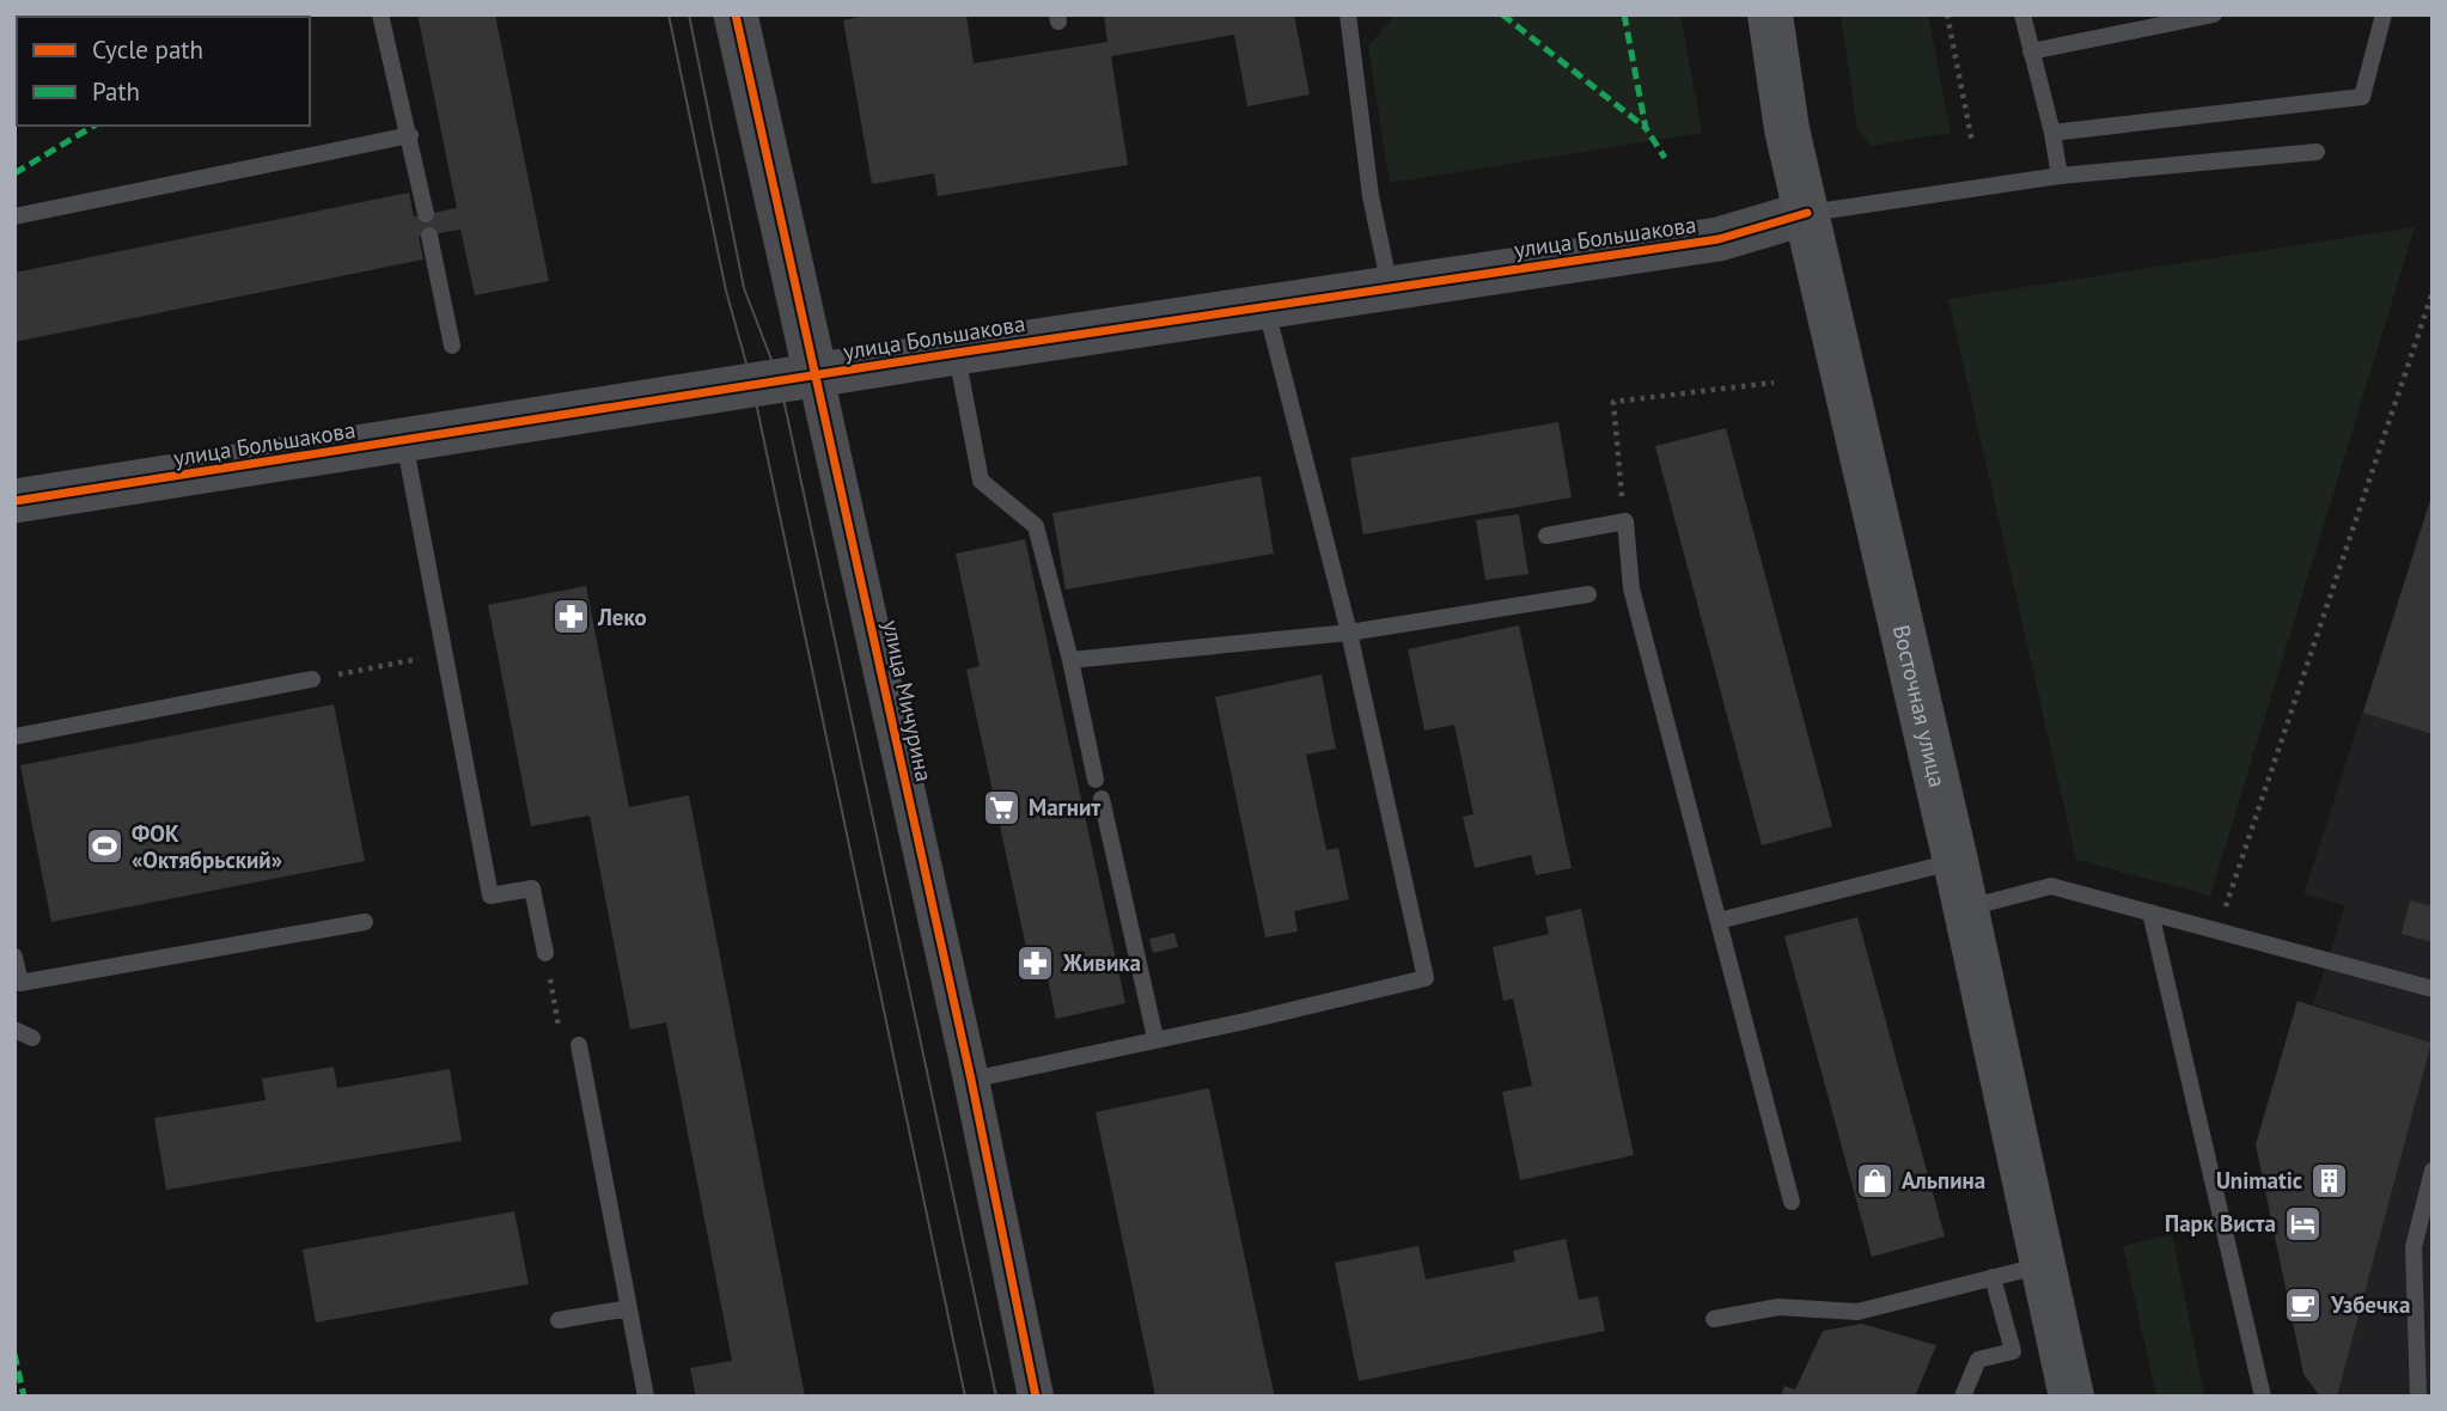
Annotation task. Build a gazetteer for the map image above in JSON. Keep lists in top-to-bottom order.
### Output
{
  "streets": {
    "main road": ["Восточная улица"],
    "street": ["улица Большакова", "улица Мичурина"]
  },
  "crossings": [
    ["улица Большакова", "улица Мичурина"],
    ["улица Большакова", "Восточная улица"]
  ],
  "places": {
    "pharmacy": ["Леко", "Живика"],
    "supermarket": ["Магнит"],
    "sports": ["ФОК «Октябрьский»"],
    "shop": ["Альпина"],
    "building": ["Unimatic"],
    "hotel": ["Парк Виста"],
    "cafe": ["Узбечка"]
  },
  "legend": ["Cycle path", "Path"]
}
